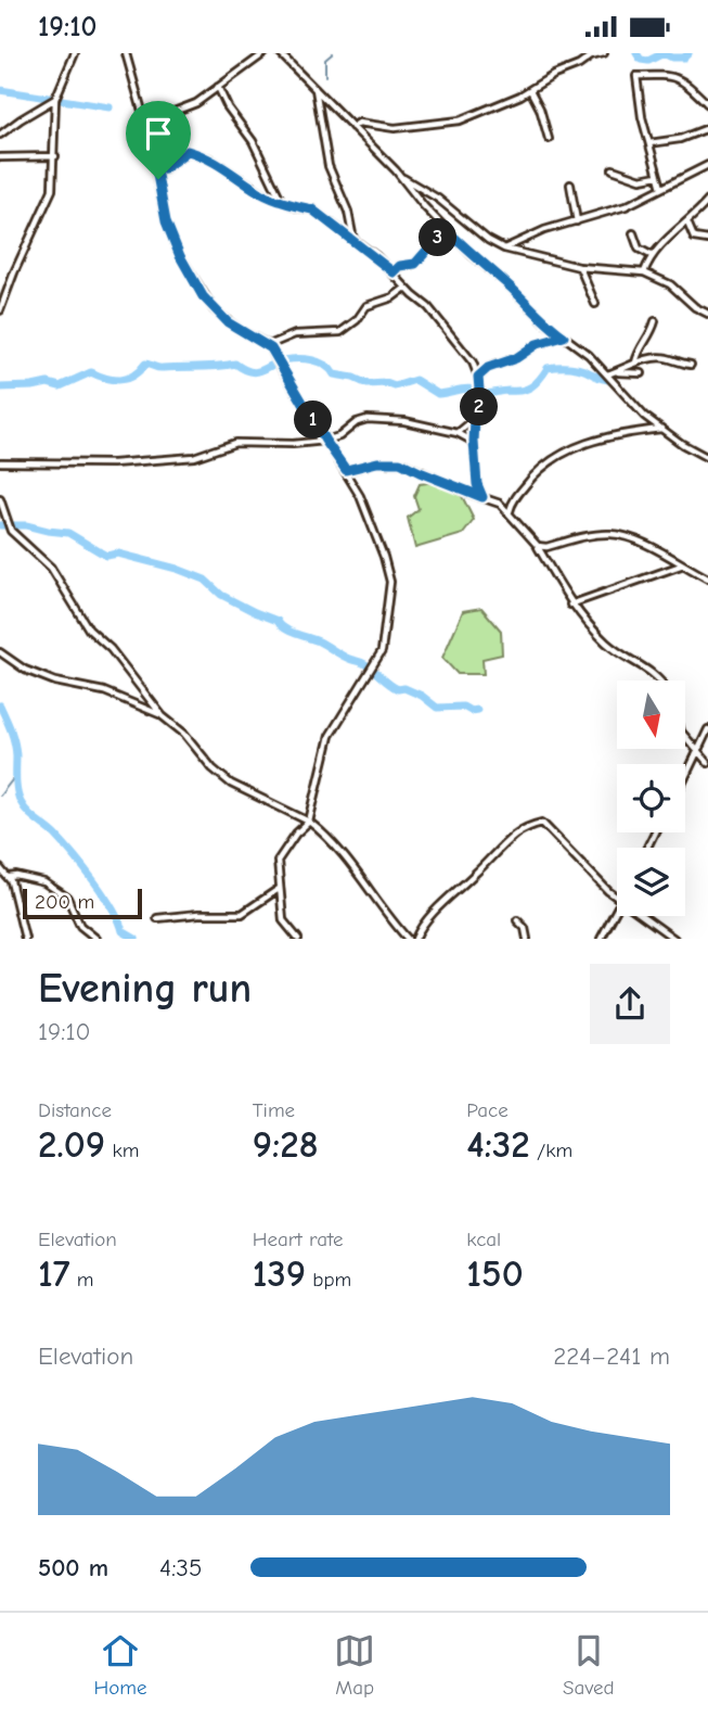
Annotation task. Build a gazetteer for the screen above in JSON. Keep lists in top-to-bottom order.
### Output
{
  "scale_bar": "200 m",
  "north": "bottom",
  "page": {
    "status": "19:10",
    "pins": ["3", "2", "1"],
    "scale": "200 m",
    "heading": ["Evening run", "19:10"],
    "stats": [
      ["Distance", "2.09 km"],
      ["Time", "9:28"],
      ["Pace", "4:32 /km"],
      ["Elevation", "17 m"],
      ["Heart rate", "139 bpm"],
      ["kcal", "150"]
    ],
    "chart": ["Elevation", "224–241 m"],
    "list": [
      {
        "name": "500 m",
        "note": "4:35"
      }
    ],
    "tabs": ["Home", "Map", "Saved"]
  }
}
